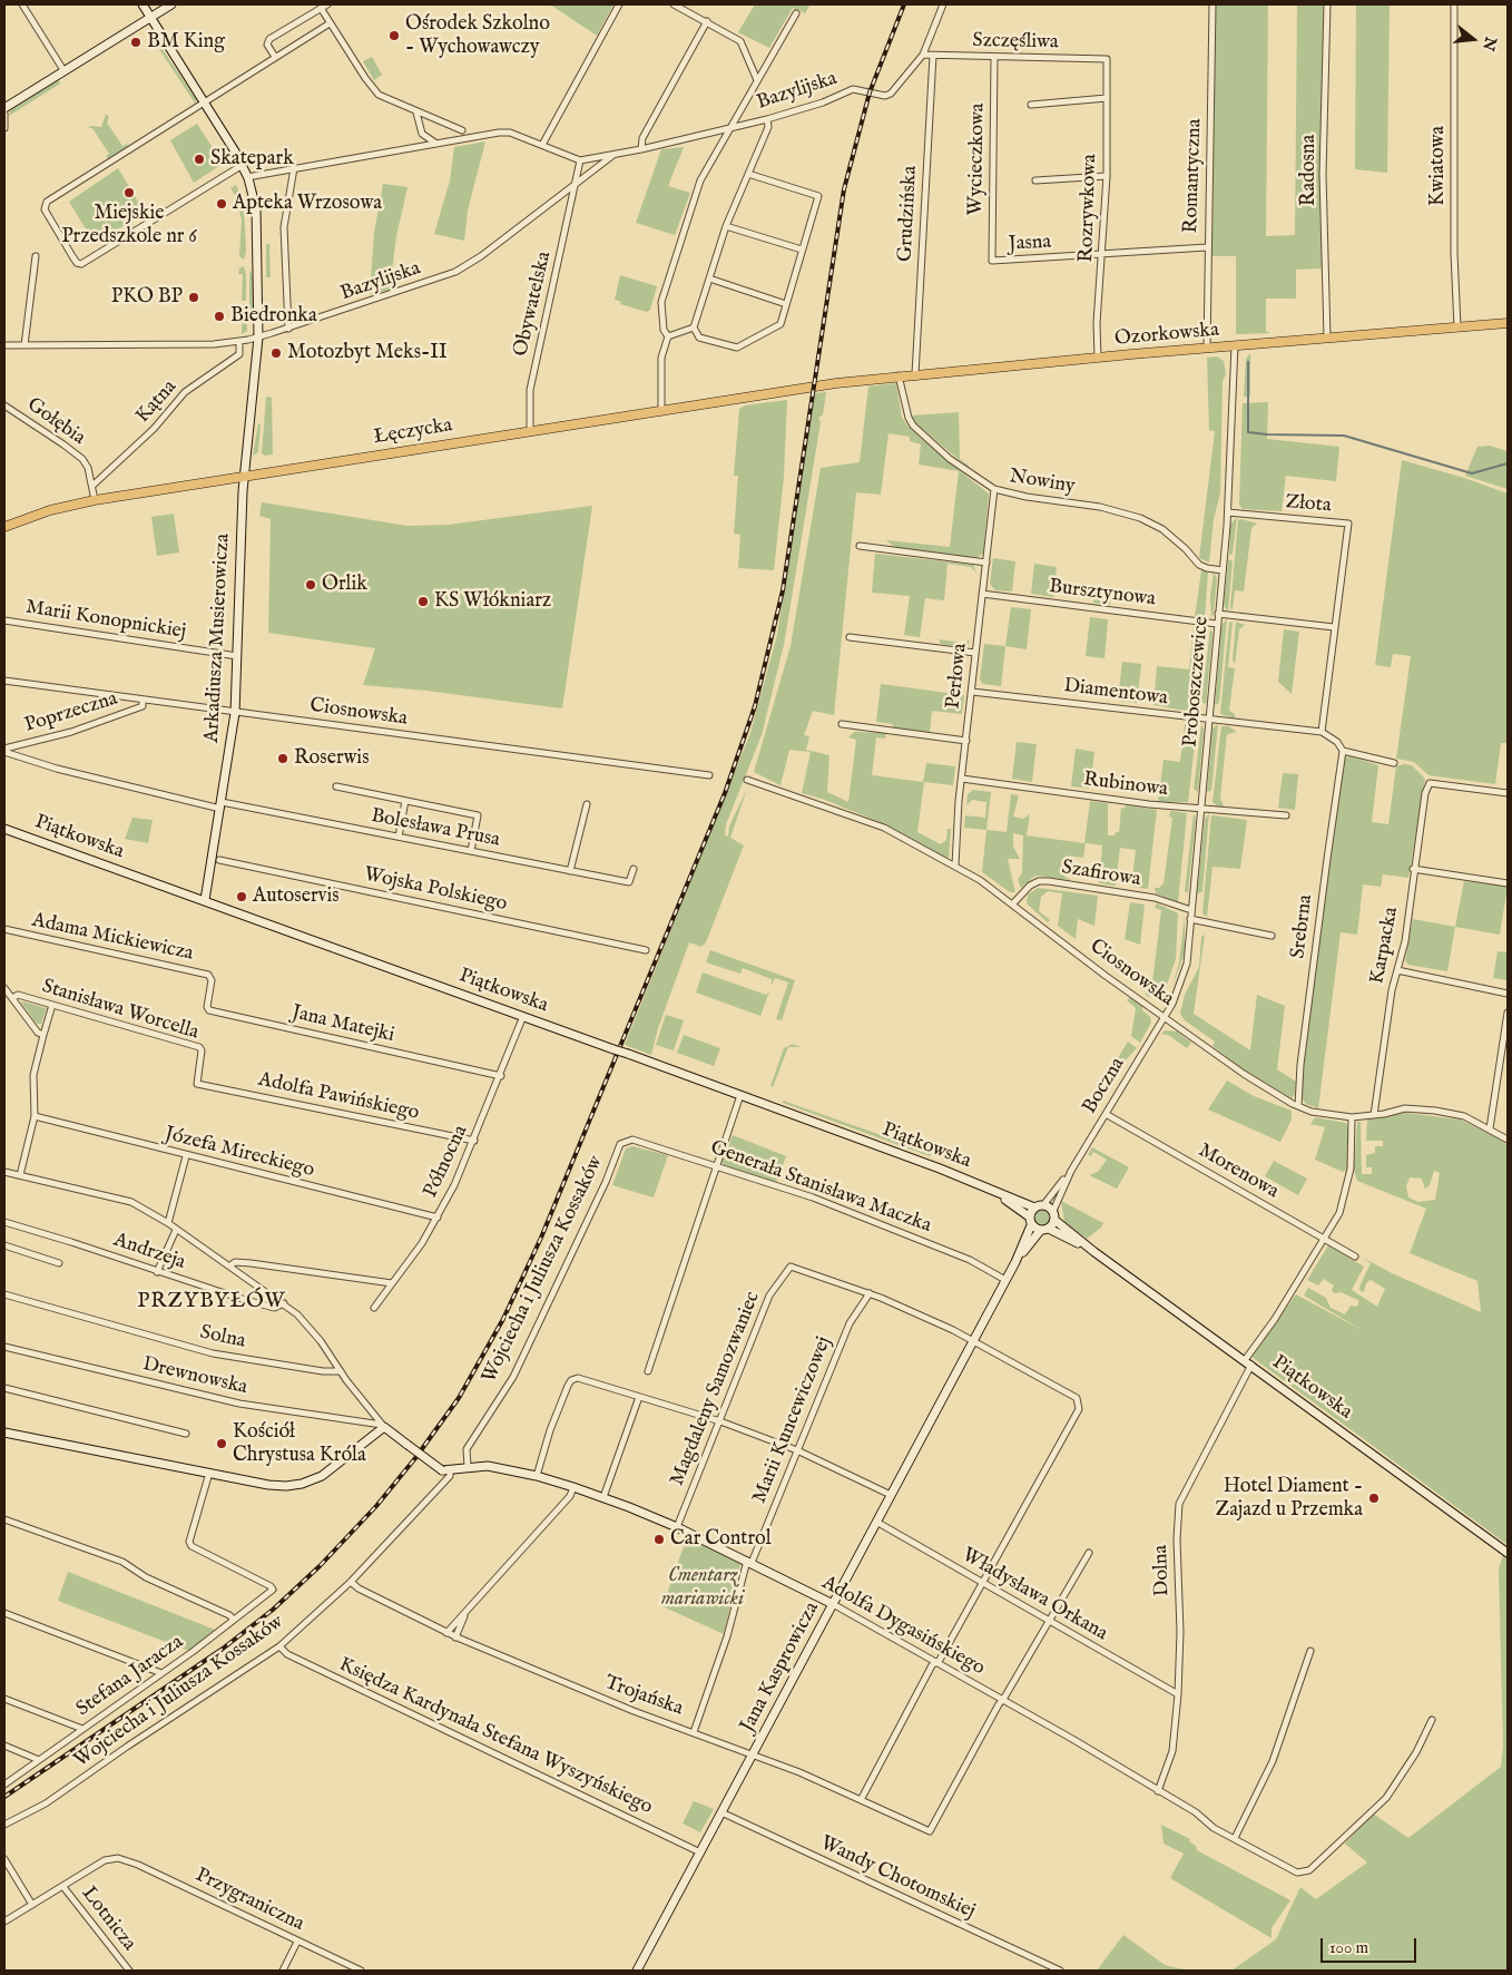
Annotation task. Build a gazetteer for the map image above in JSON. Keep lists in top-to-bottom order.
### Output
{
  "streets": {
    "main road": ["Ozorkowska", "Łęczycka"],
    "street": [
      "Szczęśliwa",
      "Bazylijska",
      "Wycieczkowa",
      "Kwiatowa",
      "Radosna",
      "Romantyczna",
      "Rozrywkowa",
      "Grudzińska",
      "Jasna",
      "Obywatelska",
      "Kątna",
      "Gołębia",
      "Nowiny",
      "Złota",
      "Bursztynowa",
      "Marii Konopnickiej",
      "Arkadiusza Musierowicza",
      "Perłowa",
      "Proboszczewice",
      "Diamentowa",
      "Poprzeczna",
      "Ciosnowska",
      "Rubinowa",
      "Bolesława Prusa",
      "Piątkowska",
      "Szafirowa",
      "Wojska Polskiego",
      "Srebrna",
      "Adama Mickiewicza",
      "Karpacka",
      "Stanisława Worcella",
      "Jana Matejki",
      "Boczna",
      "Adolfa Pawińskiego",
      "Józefa Mireckiego",
      "Północna",
      "Morenowa",
      "Generała Stanisława Maczka",
      "Andrzeja",
      "Wojciecha i Juliusza Kossaków",
      "Solna",
      "Drewnowska",
      "Magdaleny Samozwaniec",
      "Marii Kuncewiczowej",
      "Dolna",
      "Władysława Orkana",
      "Adolfa Dygasińskiego",
      "Jana Kasprowicza",
      "Stefana Jaracza",
      "Trojańska",
      "Księdza Kardynała Stefana Wyszyńskiego",
      "Wandy Chotomskiej",
      "Przygraniczna",
      "Lotnicza"
    ]
  },
  "crossings": [
    ["Szczęśliwa", "Bazylijska"],
    ["Szczęśliwa", "Wycieczkowa"],
    ["Szczęśliwa", "Rozrywkowa"],
    ["Szczęśliwa", "Grudzińska"],
    ["Bazylijska", "Obywatelska"],
    ["Bazylijska", "Kątna"],
    ["Bazylijska", "Arkadiusza Musierowicza"],
    ["Wycieczkowa", "Jasna"],
    ["Kwiatowa", "Ozorkowska"],
    ["Radosna", "Ozorkowska"],
    ["Romantyczna", "Jasna"],
    ["Romantyczna", "Ozorkowska"],
    ["Rozrywkowa", "Jasna"],
    ["Rozrywkowa", "Ozorkowska"],
    ["Grudzińska", "Ozorkowska"],
    ["Obywatelska", "Łęczycka"],
    ["Ozorkowska", "Łęczycka"],
    ["Ozorkowska", "Nowiny"],
    ["Ozorkowska", "Proboszczewice"],
    ["Kątna", "Gołębia"],
    ["Gołębia", "Łęczycka"],
    ["Łęczycka", "Arkadiusza Musierowicza"],
    ["Nowiny", "Perłowa"],
    ["Nowiny", "Proboszczewice"],
    ["Złota", "Proboszczewice"],
    ["Złota", "Diamentowa"],
    ["Bursztynowa", "Perłowa"],
    ["Bursztynowa", "Proboszczewice"],
    ["Marii Konopnickiej", "Arkadiusza Musierowicza"],
    ["Arkadiusza Musierowicza", "Ciosnowska"],
    ["Arkadiusza Musierowicza", "Bolesława Prusa"],
    ["Arkadiusza Musierowicza", "Piątkowska"],
    ["Perłowa", "Diamentowa"],
    ["Perłowa", "Ciosnowska"],
    ["Perłowa", "Rubinowa"],
    ["Proboszczewice", "Diamentowa"],
    ["Proboszczewice", "Ciosnowska"],
    ["Proboszczewice", "Rubinowa"],
    ["Proboszczewice", "Szafirowa"],
    ["Proboszczewice", "Boczna"],
    ["Poprzeczna", "Ciosnowska"],
    ["Poprzeczna", "Bolesława Prusa"],
    ["Ciosnowska", "Szafirowa"],
    ["Ciosnowska", "Srebrna"],
    ["Ciosnowska", "Karpacka"],
    ["Ciosnowska", "Boczna"],
    ["Ciosnowska", "Dolna"],
    ["Piątkowska", "Boczna"],
    ["Piątkowska", "Północna"],
    ["Piątkowska", "Dolna"],
    ["Piątkowska", "Jana Kasprowicza"],
    ["Adama Mickiewicza", "Jana Matejki"],
    ["Stanisława Worcella", "Adolfa Pawińskiego"],
    ["Jana Matejki", "Północna"],
    ["Boczna", "Morenowa"],
    ["Boczna", "Jana Kasprowicza"],
    ["Adolfa Pawińskiego", "Północna"],
    ["Józefa Mireckiego", "Północna"],
    ["Morenowa", "Dolna"],
    ["Generała Stanisława Maczka", "Wojciecha i Juliusza Kossaków"],
    ["Generała Stanisława Maczka", "Jana Kasprowicza"],
    ["Wojciecha i Juliusza Kossaków", "Adolfa Dygasińskiego"],
    ["Wojciecha i Juliusza Kossaków", "Trojańska"],
    ["Wojciecha i Juliusza Kossaków", "Księdza Kardynała Stefana Wyszyńskiego"],
    ["Magdaleny Samozwaniec", "Marii Kuncewiczowej"],
    ["Magdaleny Samozwaniec", "Adolfa Dygasińskiego"],
    ["Marii Kuncewiczowej", "Adolfa Dygasińskiego"],
    ["Marii Kuncewiczowej", "Trojańska"],
    ["Dolna", "Władysława Orkana"],
    ["Dolna", "Adolfa Dygasińskiego"],
    ["Władysława Orkana", "Jana Kasprowicza"],
    ["Adolfa Dygasińskiego", "Jana Kasprowicza"],
    ["Adolfa Dygasińskiego", "Trojańska"],
    ["Jana Kasprowicza", "Trojańska"],
    ["Jana Kasprowicza", "Księdza Kardynała Stefana Wyszyńskiego"],
    ["Jana Kasprowicza", "Wandy Chotomskiej"],
    ["Przygraniczna", "Lotnicza"]
  ],
  "districts": ["PRZYBYŁÓW"],
  "parks": ["Cmentarz mariawicki"],
  "places": [
    "Ośrodek Szkolno - Wychowawczy",
    "BM King",
    "Skatepark",
    "Miejskie Przedszkole nr 6",
    "Apteka Wrzosowa",
    "PKO BP",
    "Biedronka",
    "Motozbyt Meks-II",
    "Orlik",
    "KS Włókniarz",
    "Roserwis",
    "Autoservis",
    "Kościół Chrystusa Króla",
    "Hotel Diament - Zajazd u Przemka",
    "Car Control"
  ],
  "scale_bar": "100 m",
  "north": "right"
}
